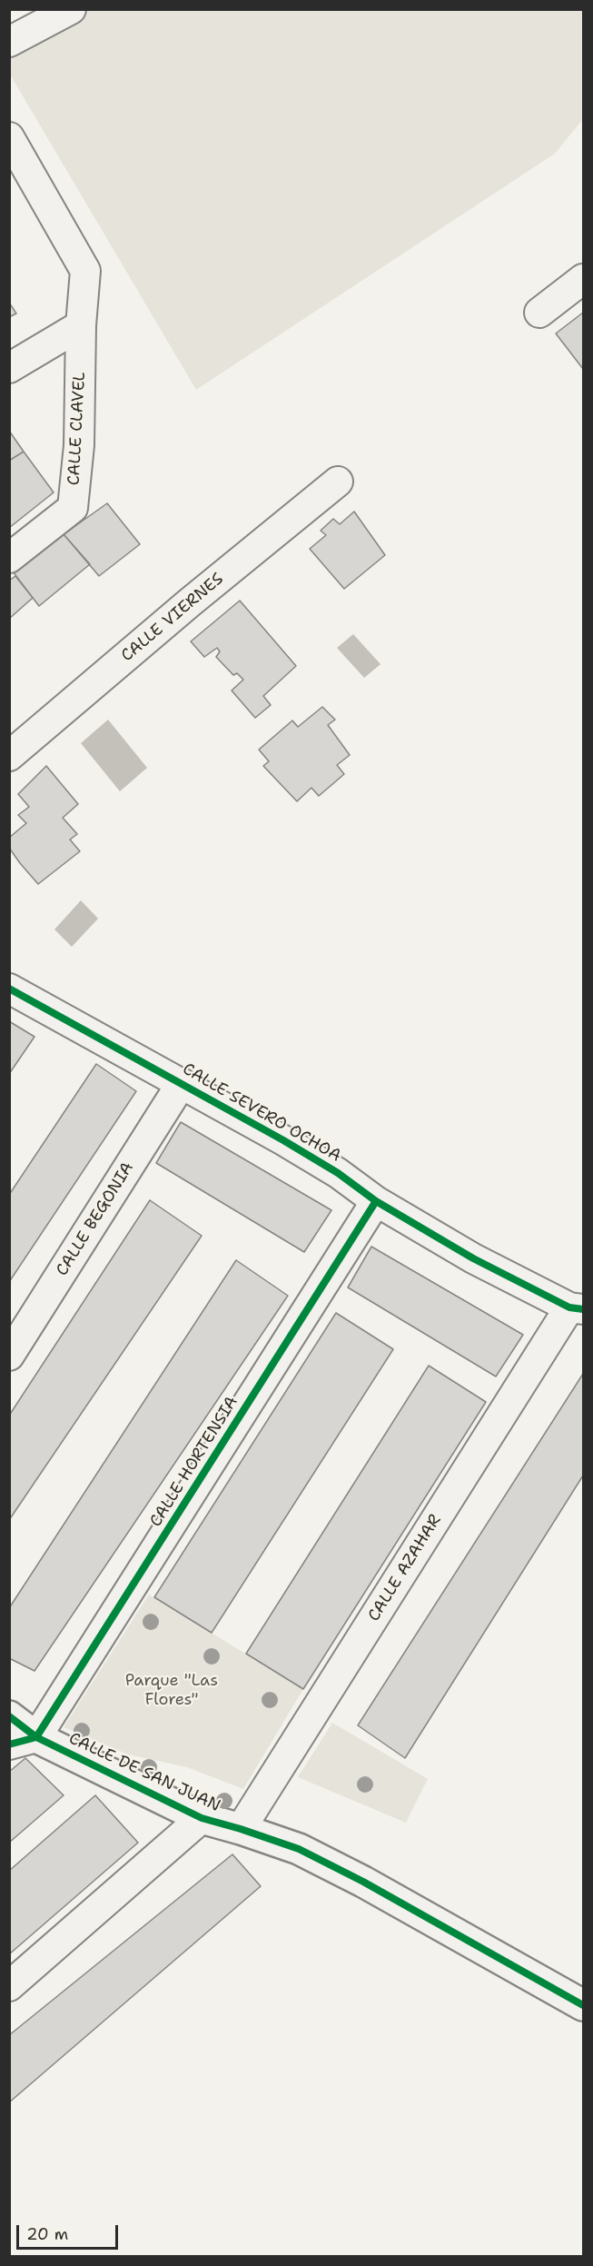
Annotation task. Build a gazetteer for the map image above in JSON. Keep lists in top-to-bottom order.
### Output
{
  "streets": {
    "street": [
      "CALLE CLAVEL",
      "CALLE VIERNES",
      "CALLE SEVERO OCHOA",
      "CALLE BEGONIA",
      "CALLE HORTENSIA",
      "CALLE AZAHAR",
      "CALLE DE SAN JUAN"
    ]
  },
  "crossings": [
    ["CALLE SEVERO OCHOA", "CALLE BEGONIA"],
    ["CALLE SEVERO OCHOA", "CALLE HORTENSIA"],
    ["CALLE SEVERO OCHOA", "CALLE AZAHAR"],
    ["CALLE HORTENSIA", "CALLE DE SAN JUAN"],
    ["CALLE AZAHAR", "CALLE DE SAN JUAN"]
  ],
  "parks": ["Parque \"Las Flores\""],
  "scale_bar": "20 m"
}
